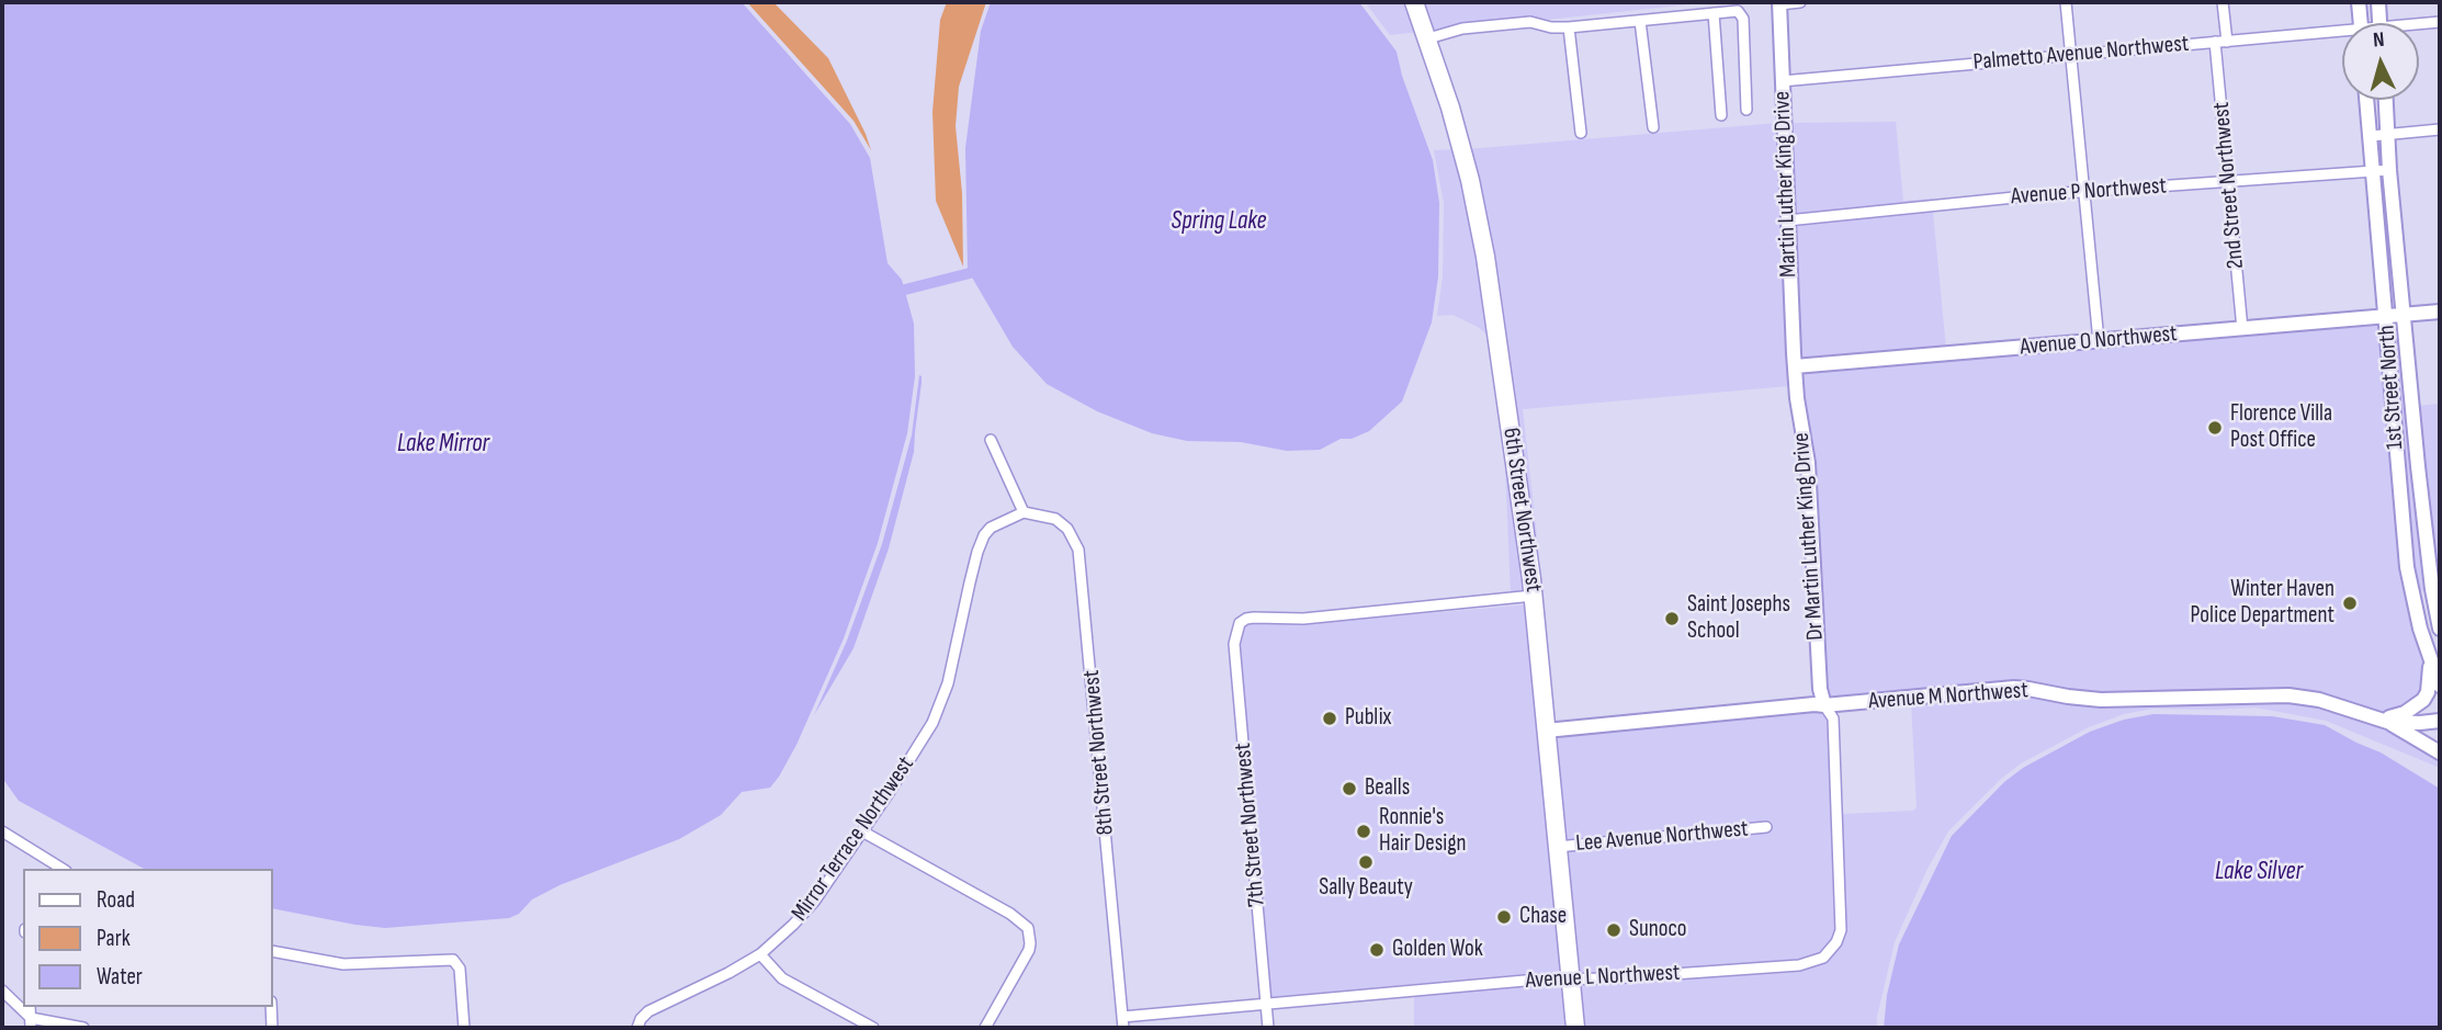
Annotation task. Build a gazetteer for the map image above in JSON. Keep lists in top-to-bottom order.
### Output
{
  "streets": {
    "highway": ["6th Street Northwest"],
    "street": [
      "Palmetto Avenue Northwest",
      "Martin Luther King Drive",
      "2nd Street Northwest",
      "Avenue P Northwest",
      "Avenue O Northwest",
      "1st Street North",
      "Dr Martin Luther King Drive",
      "Avenue M Northwest",
      "8th Street Northwest",
      "7th Street Northwest",
      "Lee Avenue Northwest",
      "Mirror Terrace Northwest",
      "Avenue L Northwest"
    ]
  },
  "crossings": [
    ["Palmetto Avenue Northwest", "Martin Luther King Drive"],
    ["Palmetto Avenue Northwest", "2nd Street Northwest"],
    ["Martin Luther King Drive", "Avenue P Northwest"],
    ["Martin Luther King Drive", "Avenue O Northwest"],
    ["Martin Luther King Drive", "Dr Martin Luther King Drive"],
    ["2nd Street Northwest", "Avenue P Northwest"],
    ["2nd Street Northwest", "Avenue O Northwest"],
    ["Avenue P Northwest", "1st Street North"],
    ["Avenue O Northwest", "1st Street North"],
    ["Avenue O Northwest", "Dr Martin Luther King Drive"],
    ["6th Street Northwest", "Avenue M Northwest"],
    ["6th Street Northwest", "7th Street Northwest"],
    ["6th Street Northwest", "Lee Avenue Northwest"],
    ["6th Street Northwest", "Avenue L Northwest"],
    ["Dr Martin Luther King Drive", "Avenue M Northwest"],
    ["Dr Martin Luther King Drive", "Avenue L Northwest"],
    ["Avenue M Northwest", "Avenue L Northwest"],
    ["8th Street Northwest", "Mirror Terrace Northwest"],
    ["8th Street Northwest", "Avenue L Northwest"],
    ["7th Street Northwest", "Avenue L Northwest"]
  ],
  "water": ["Spring Lake", "Lake Mirror", "Lake Silver"],
  "places": [
    "Florence Villa Post Office",
    "Winter Haven Police Department",
    "Saint Josephs School",
    "Publix",
    "Bealls",
    "Ronnie's Hair Design",
    "Sally Beauty",
    "Chase",
    "Sunoco",
    "Golden Wok"
  ],
  "legend": ["Road", "Park", "Water"],
  "north": "top"
}
